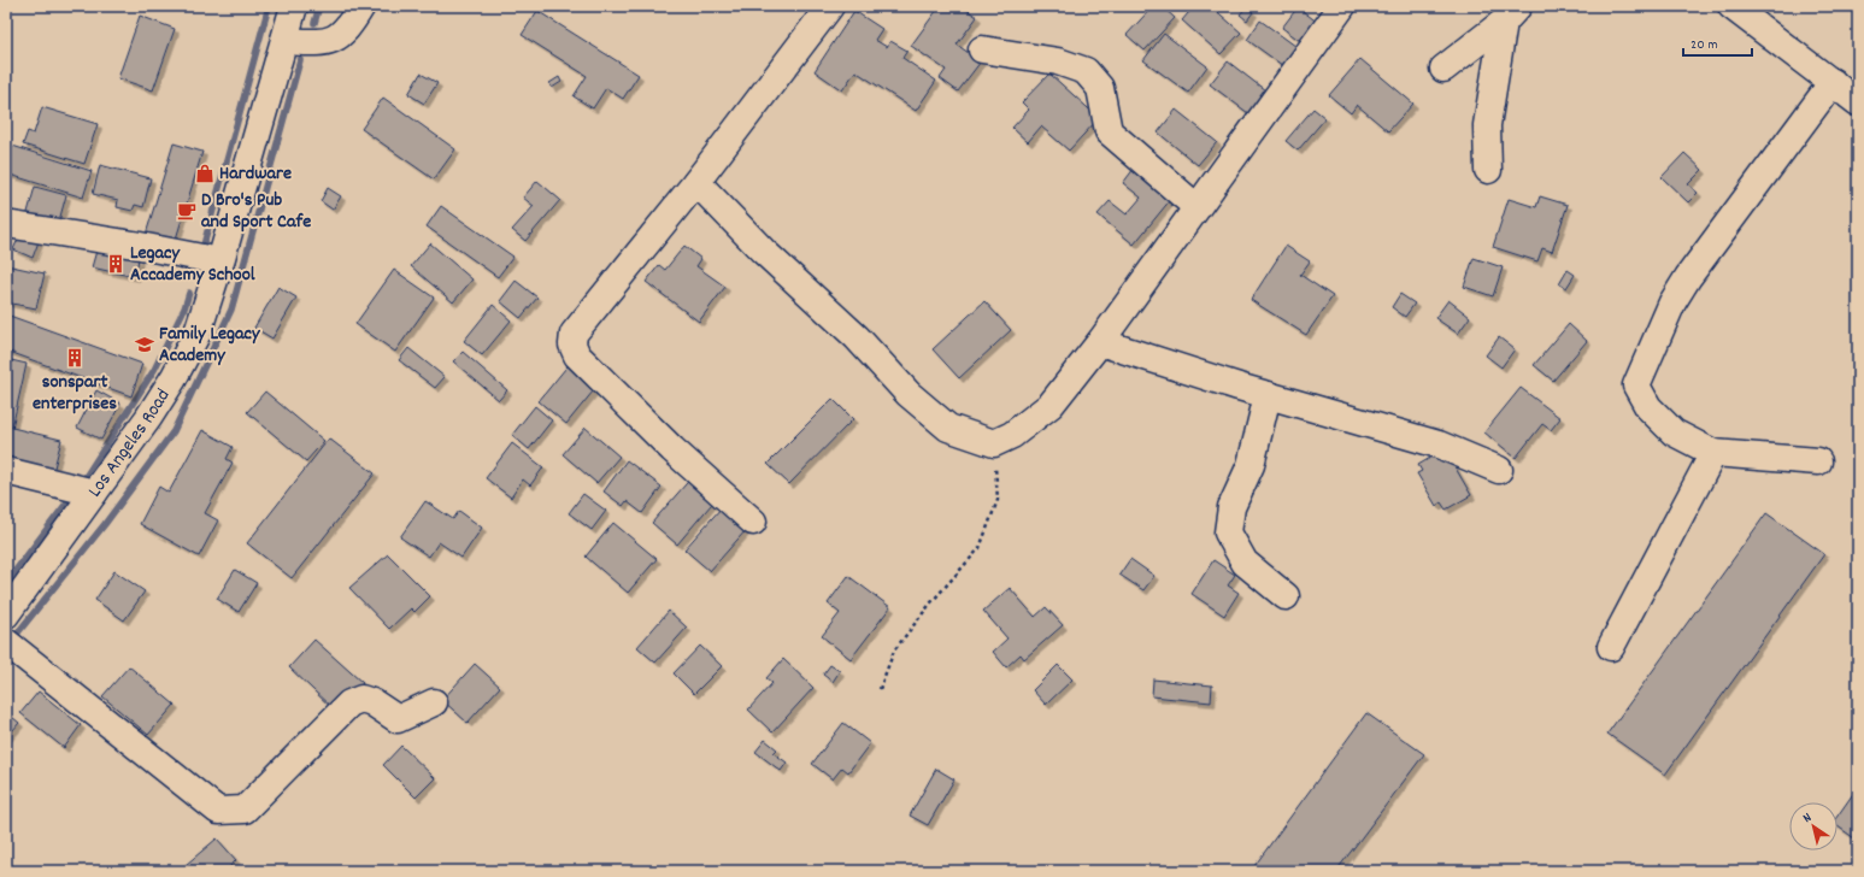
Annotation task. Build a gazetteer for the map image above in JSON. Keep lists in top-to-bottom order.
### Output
{
  "streets": {
    "street": ["Los Angeles Road"]
  },
  "places": {
    "shop": ["Hardware"],
    "cafe": ["D Bro's Pub and Sport Cafe"],
    "building": ["Legacy Accademy School", "sonspart enterprises"],
    "school or university": ["Family Legacy Academy"]
  },
  "scale_bar": "20 m",
  "north": "top left"
}
